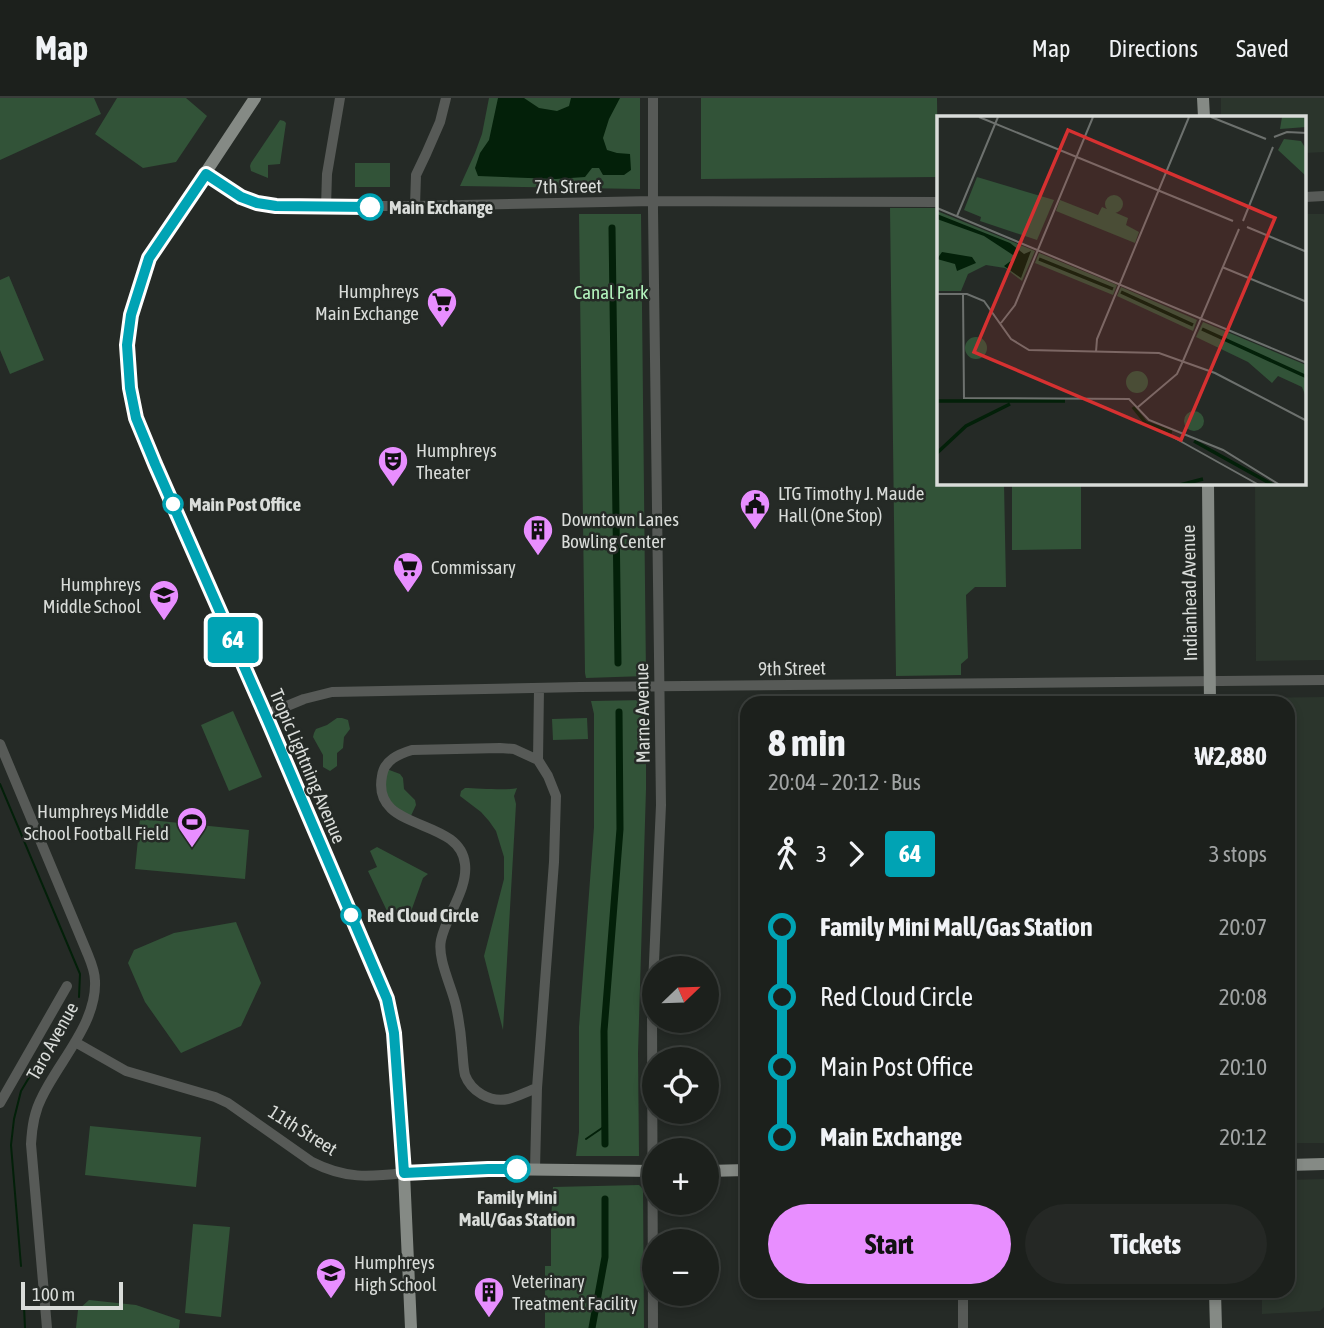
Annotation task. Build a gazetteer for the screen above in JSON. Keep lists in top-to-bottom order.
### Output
{
  "streets": {
    "main road": ["Indianhead Avenue", "Tropic Lightning Avenue", "11th Street"],
    "street": [
      "7th Street",
      "9th Street",
      "Marne Avenue",
      "Taro Avenue"
    ]
  },
  "crossings": [
    ["7th Street", "Marne Avenue"],
    ["7th Street", "Tropic Lightning Avenue"],
    ["Indianhead Avenue", "9th Street"],
    ["9th Street", "Marne Avenue"],
    ["9th Street", "Tropic Lightning Avenue"],
    ["Tropic Lightning Avenue", "11th Street"],
    ["Taro Avenue", "11th Street"]
  ],
  "parks": ["Canal Park"],
  "places": {
    "other": [
      "Main Exchange",
      "Main Post Office",
      "Red Cloud Circle",
      "Family Mini Mall/Gas Station"
    ],
    "supermarket": ["Humphreys Main Exchange", "Commissary"],
    "theatre": ["Humphreys Theater"],
    "public building": ["LTG Timothy J. Maude Hall (One Stop)"],
    "building": ["Downtown Lanes Bowling Center", "Veterinary Treatment Facility"],
    "school or university": ["Humphreys Middle School", "Humphreys High School"],
    "sports": ["Humphreys Middle School Football Field"]
  },
  "lines": ["bus line 64"],
  "scale_bar": "100 m",
  "north": "top right",
  "page": {
    "header": "Map",
    "nav": ["Map", "Directions", "Saved"],
    "on_map": "64",
    "heading": ["8 min", "20:04 – 20:12 · Bus", "₩2,880"],
    "legs": ["3", "64", "3 stops"],
    "list": [
      {
        "name": "Family Mini Mall/Gas Station",
        "value": "20:07"
      },
      {
        "name": "Red Cloud Circle",
        "value": "20:08"
      },
      {
        "name": "Main Post Office",
        "value": "20:10"
      },
      {
        "name": "Main Exchange",
        "value": "20:12"
      }
    ],
    "map_buttons": ["+", "−"],
    "buttons": ["Start", "Tickets"],
    "scale": "100 m"
  }
}
